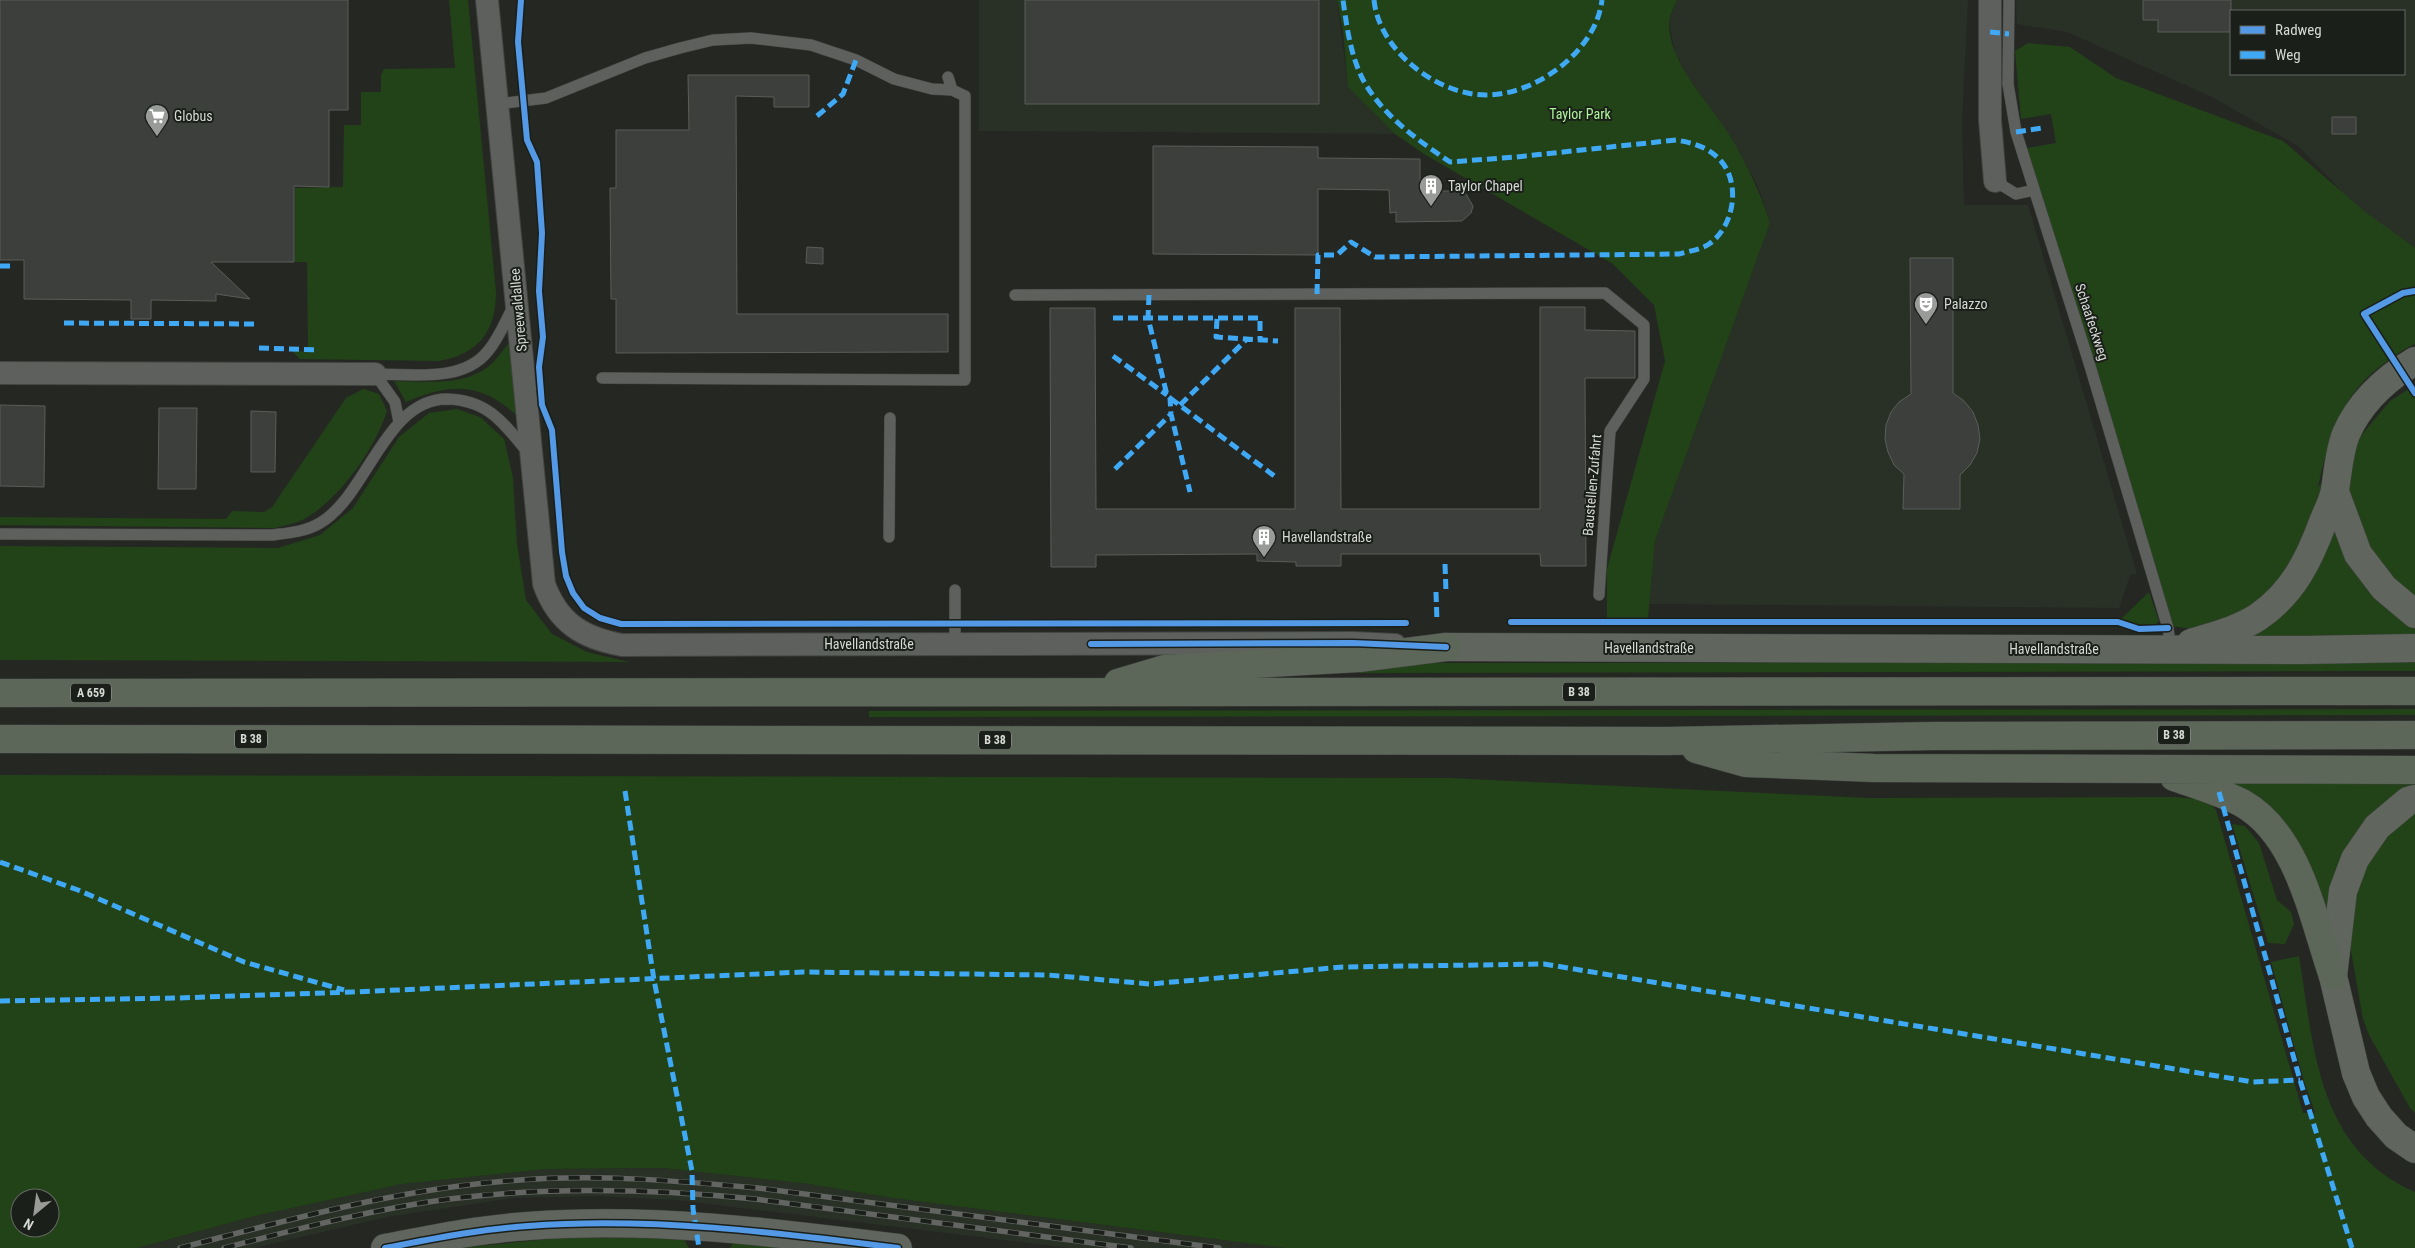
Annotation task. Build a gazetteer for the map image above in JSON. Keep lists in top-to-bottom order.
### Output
{
  "streets": {
    "highway": ["B 38", "A 659"],
    "main road": ["Havellandstraße"],
    "street": ["Spreewaldallee"],
    "lane": ["Schaafeckweg", "Baustellen-Zufahrt"]
  },
  "crossings": [
    ["Spreewaldallee", "Havellandstraße"],
    ["Schaafeckweg", "Havellandstraße"],
    ["B 38", "A 659"]
  ],
  "parks": ["Taylor Park"],
  "places": {
    "supermarket": ["Globus"],
    "building": ["Taylor Chapel", "Havellandstraße"],
    "theatre": ["Palazzo"]
  },
  "legend": ["Radweg", "Weg"],
  "north": "bottom left"
}
